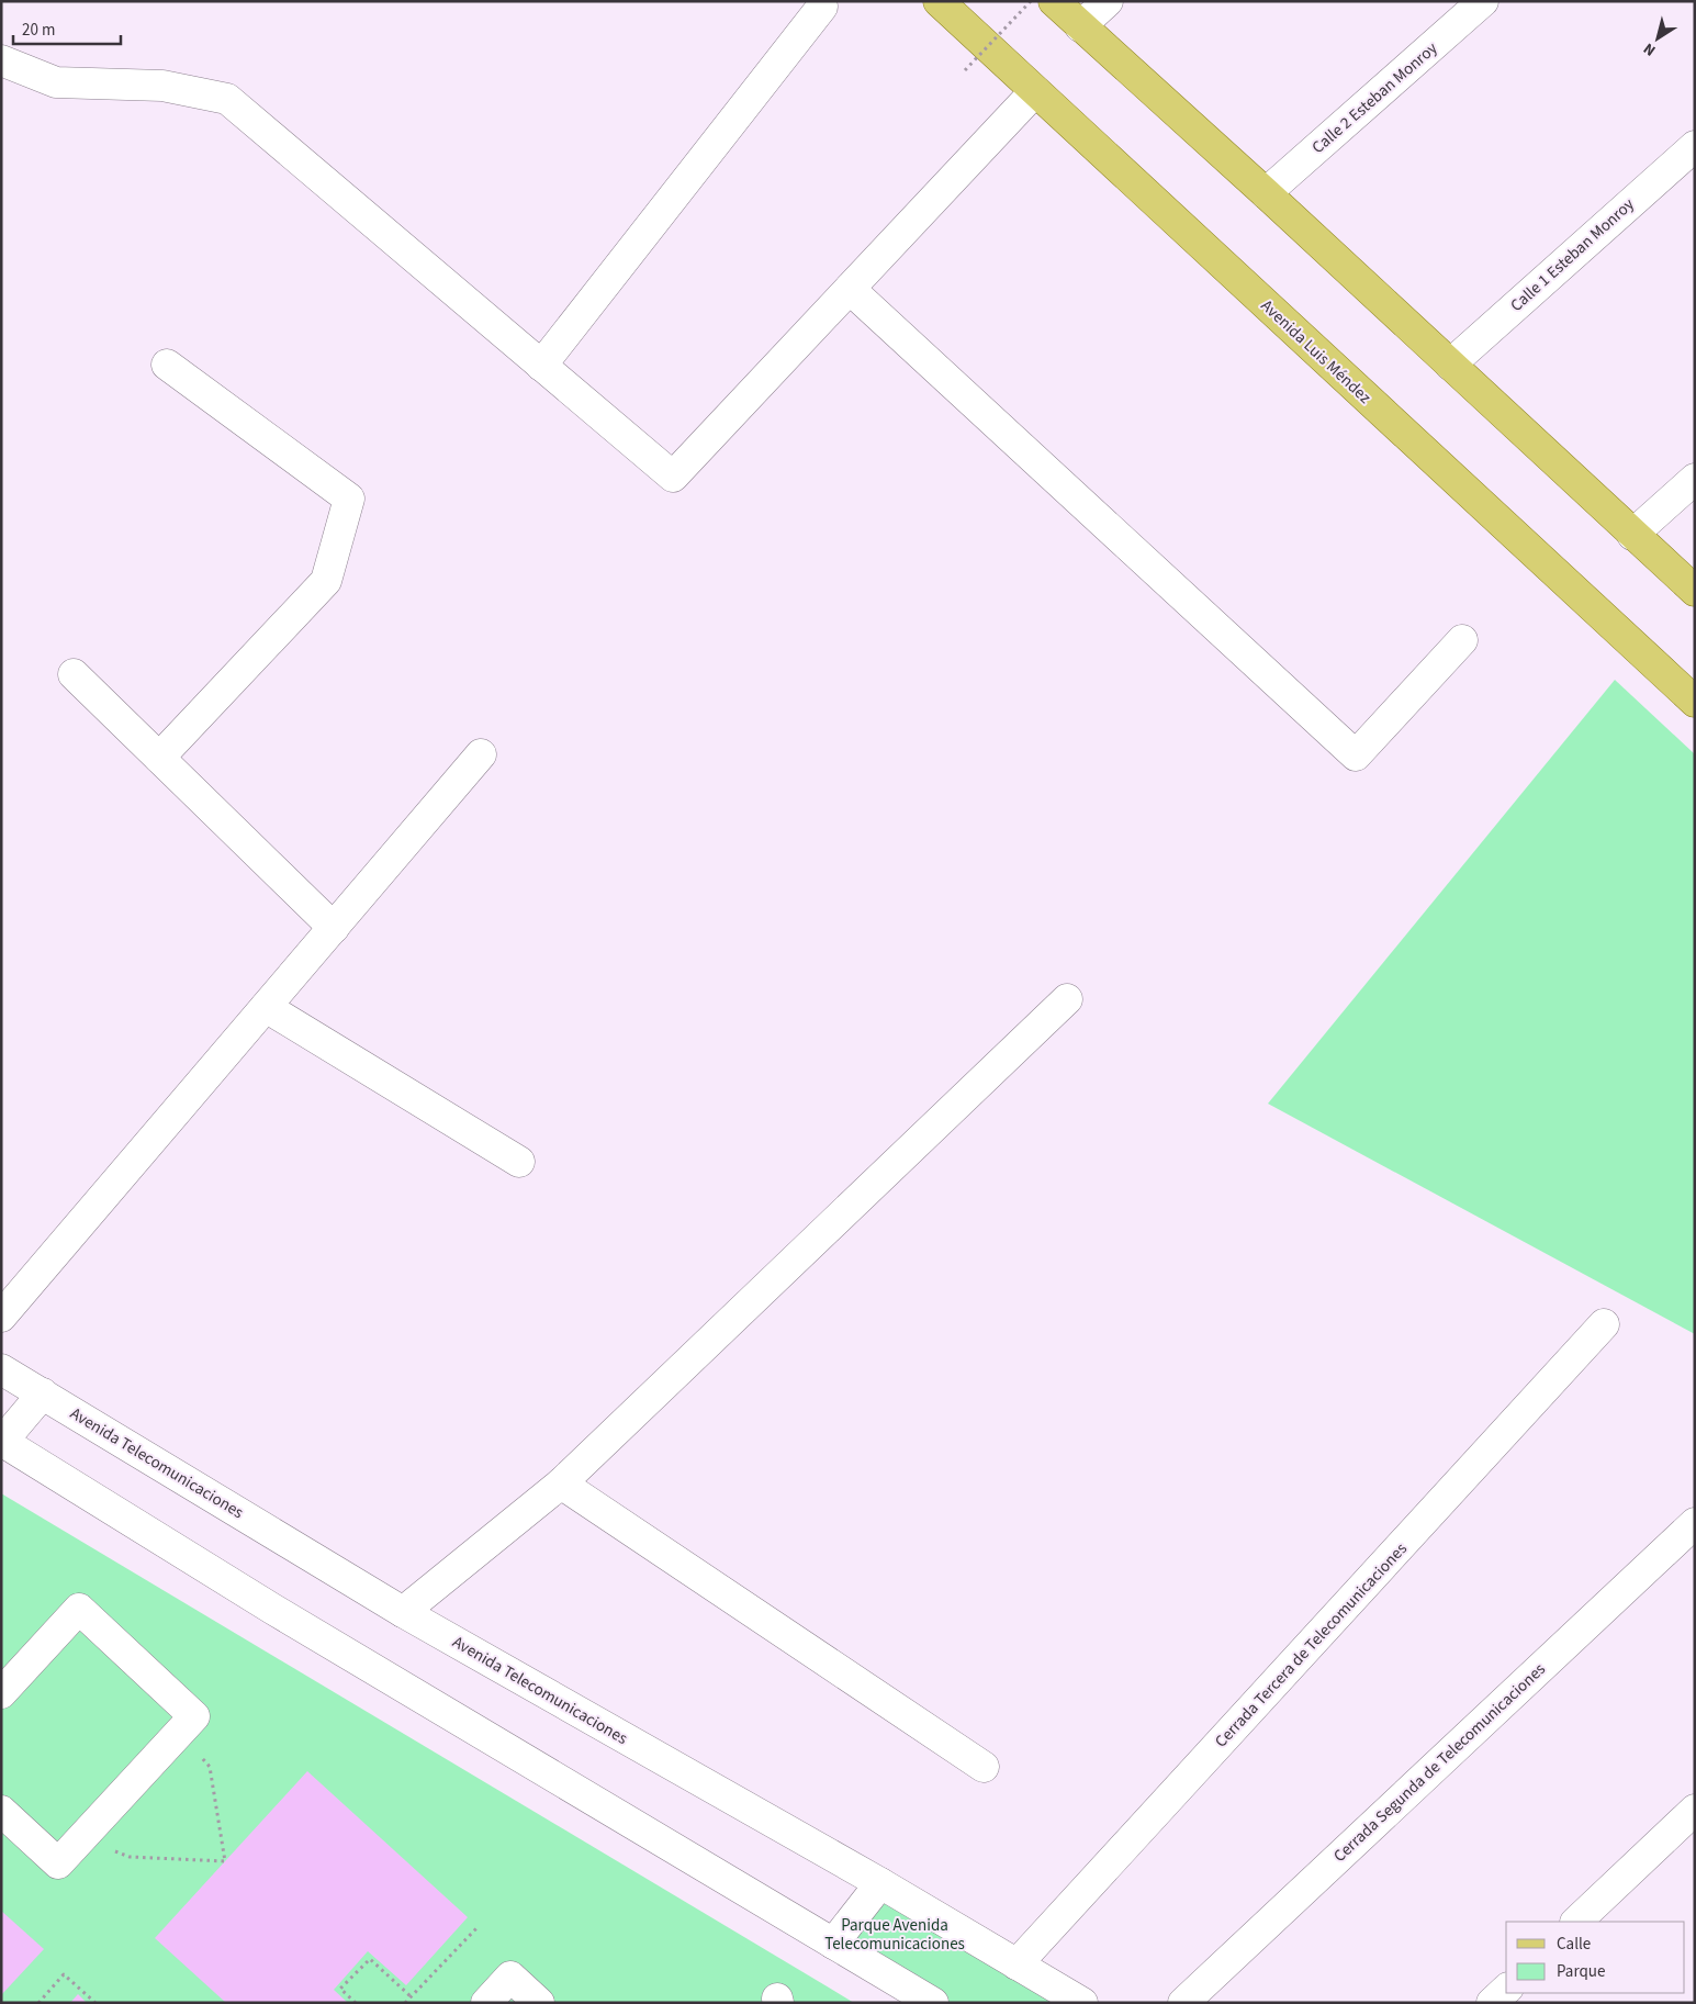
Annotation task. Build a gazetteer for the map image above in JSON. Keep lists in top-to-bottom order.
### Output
{
  "streets": {
    "main road": ["Avenida Luis Méndez"],
    "street": [
      "Calle 2 Esteban Monroy",
      "Calle 1 Esteban Monroy",
      "Avenida Telecomunicaciones",
      "Cerrada Tercera de Telecomunicaciones",
      "Cerrada Segunda de Telecomunicaciones"
    ]
  },
  "crossings": [
    ["Avenida Telecomunicaciones", "Cerrada Tercera de Telecomunicaciones"]
  ],
  "parks": ["Parque Avenida Telecomunicaciones"],
  "legend": ["Calle", "Parque"],
  "scale_bar": "20 m",
  "north": "bottom left"
}
